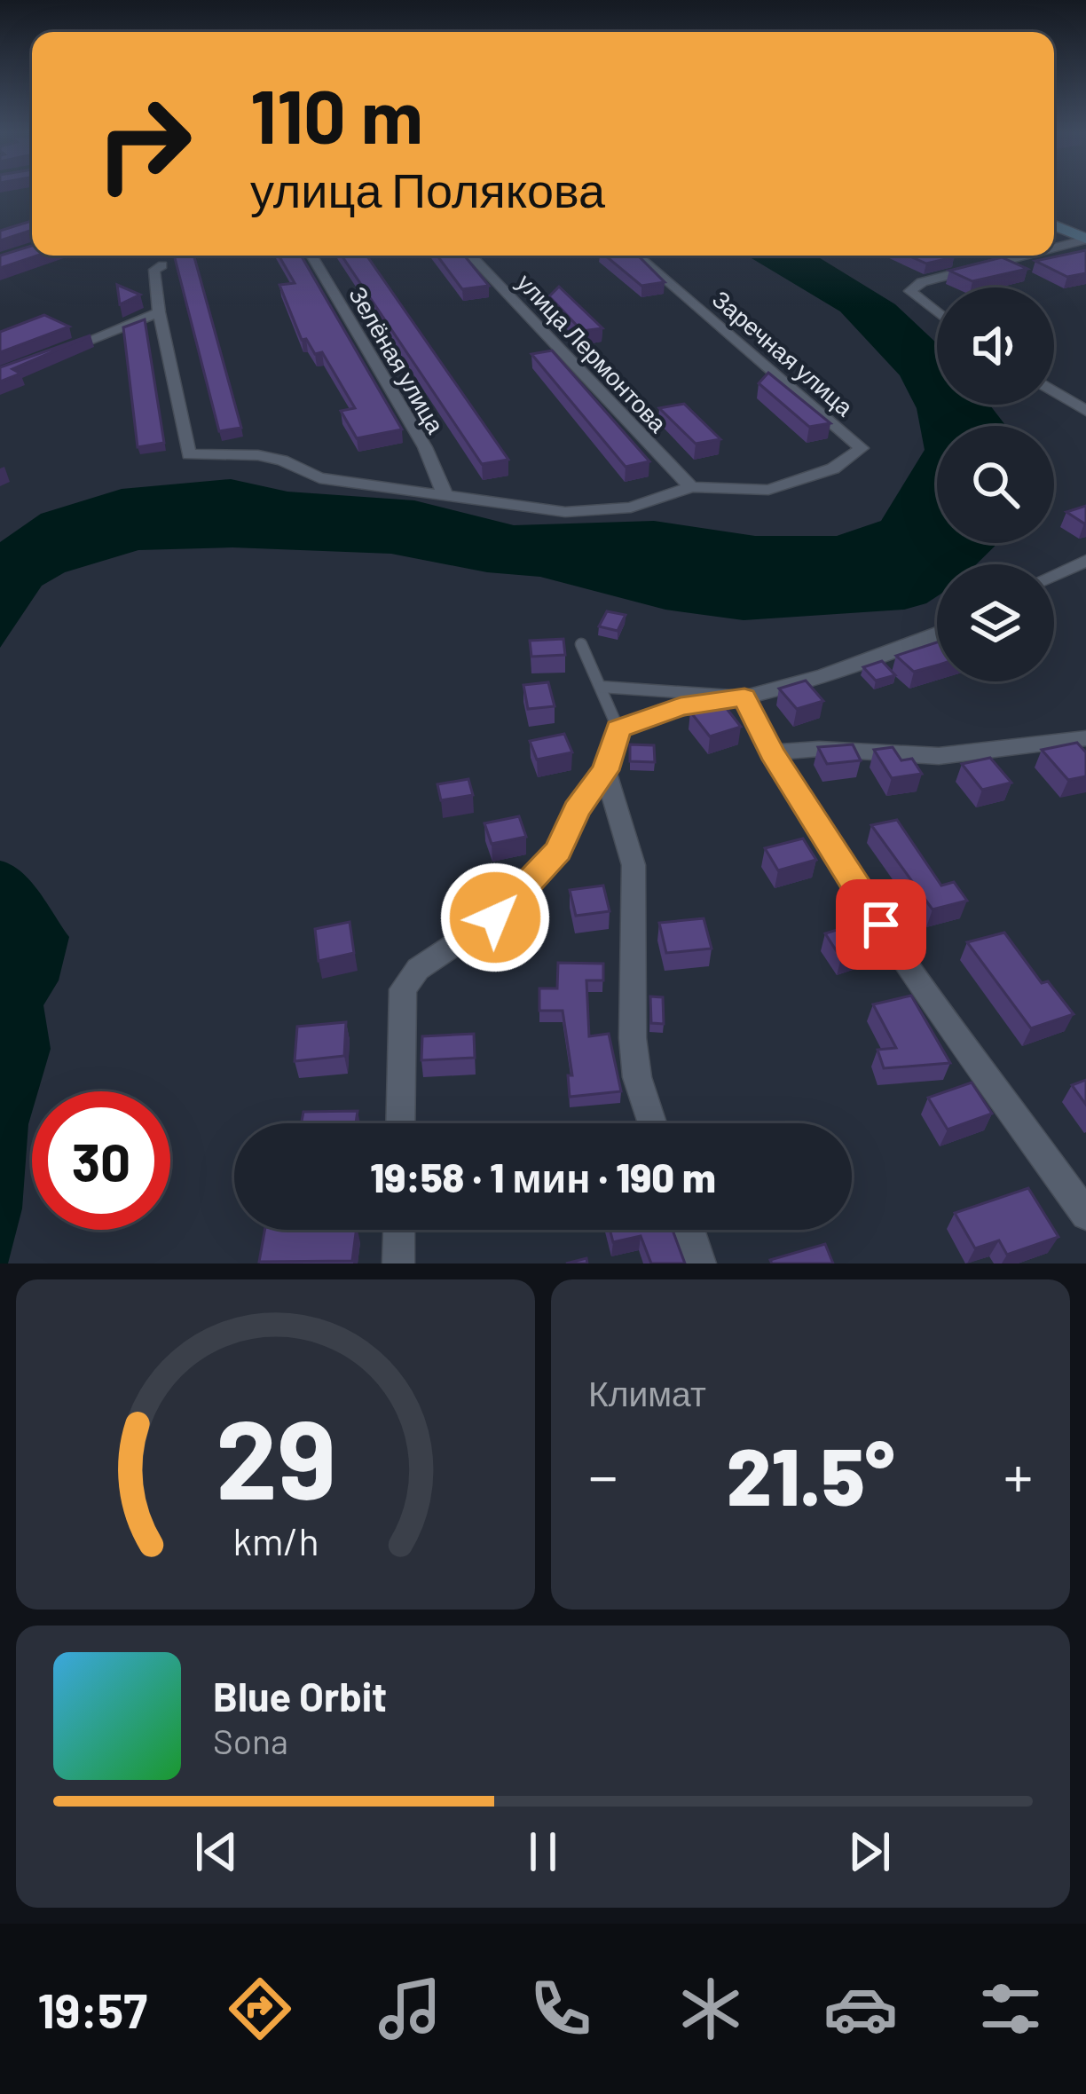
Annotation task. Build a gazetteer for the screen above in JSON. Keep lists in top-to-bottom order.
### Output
{
  "streets": {
    "street": ["улица Лермонтова", "Заречная улица", "Зелёная улица"]
  },
  "crossings": [
    ["улица Лермонтова", "Заречная улица"]
  ],
  "page": {
    "turn": ["110 m", "улица Полякова"],
    "limit": "30",
    "trip": "19:58 · 1 мин · 190 m",
    "tile": "Климат",
    "heat": ["−", "21.5°", "+"],
    "song": ["Blue Orbit", "Sona"],
    "tabs": "19:57",
    "gauge": ["29", "km/h"]
  }
}
